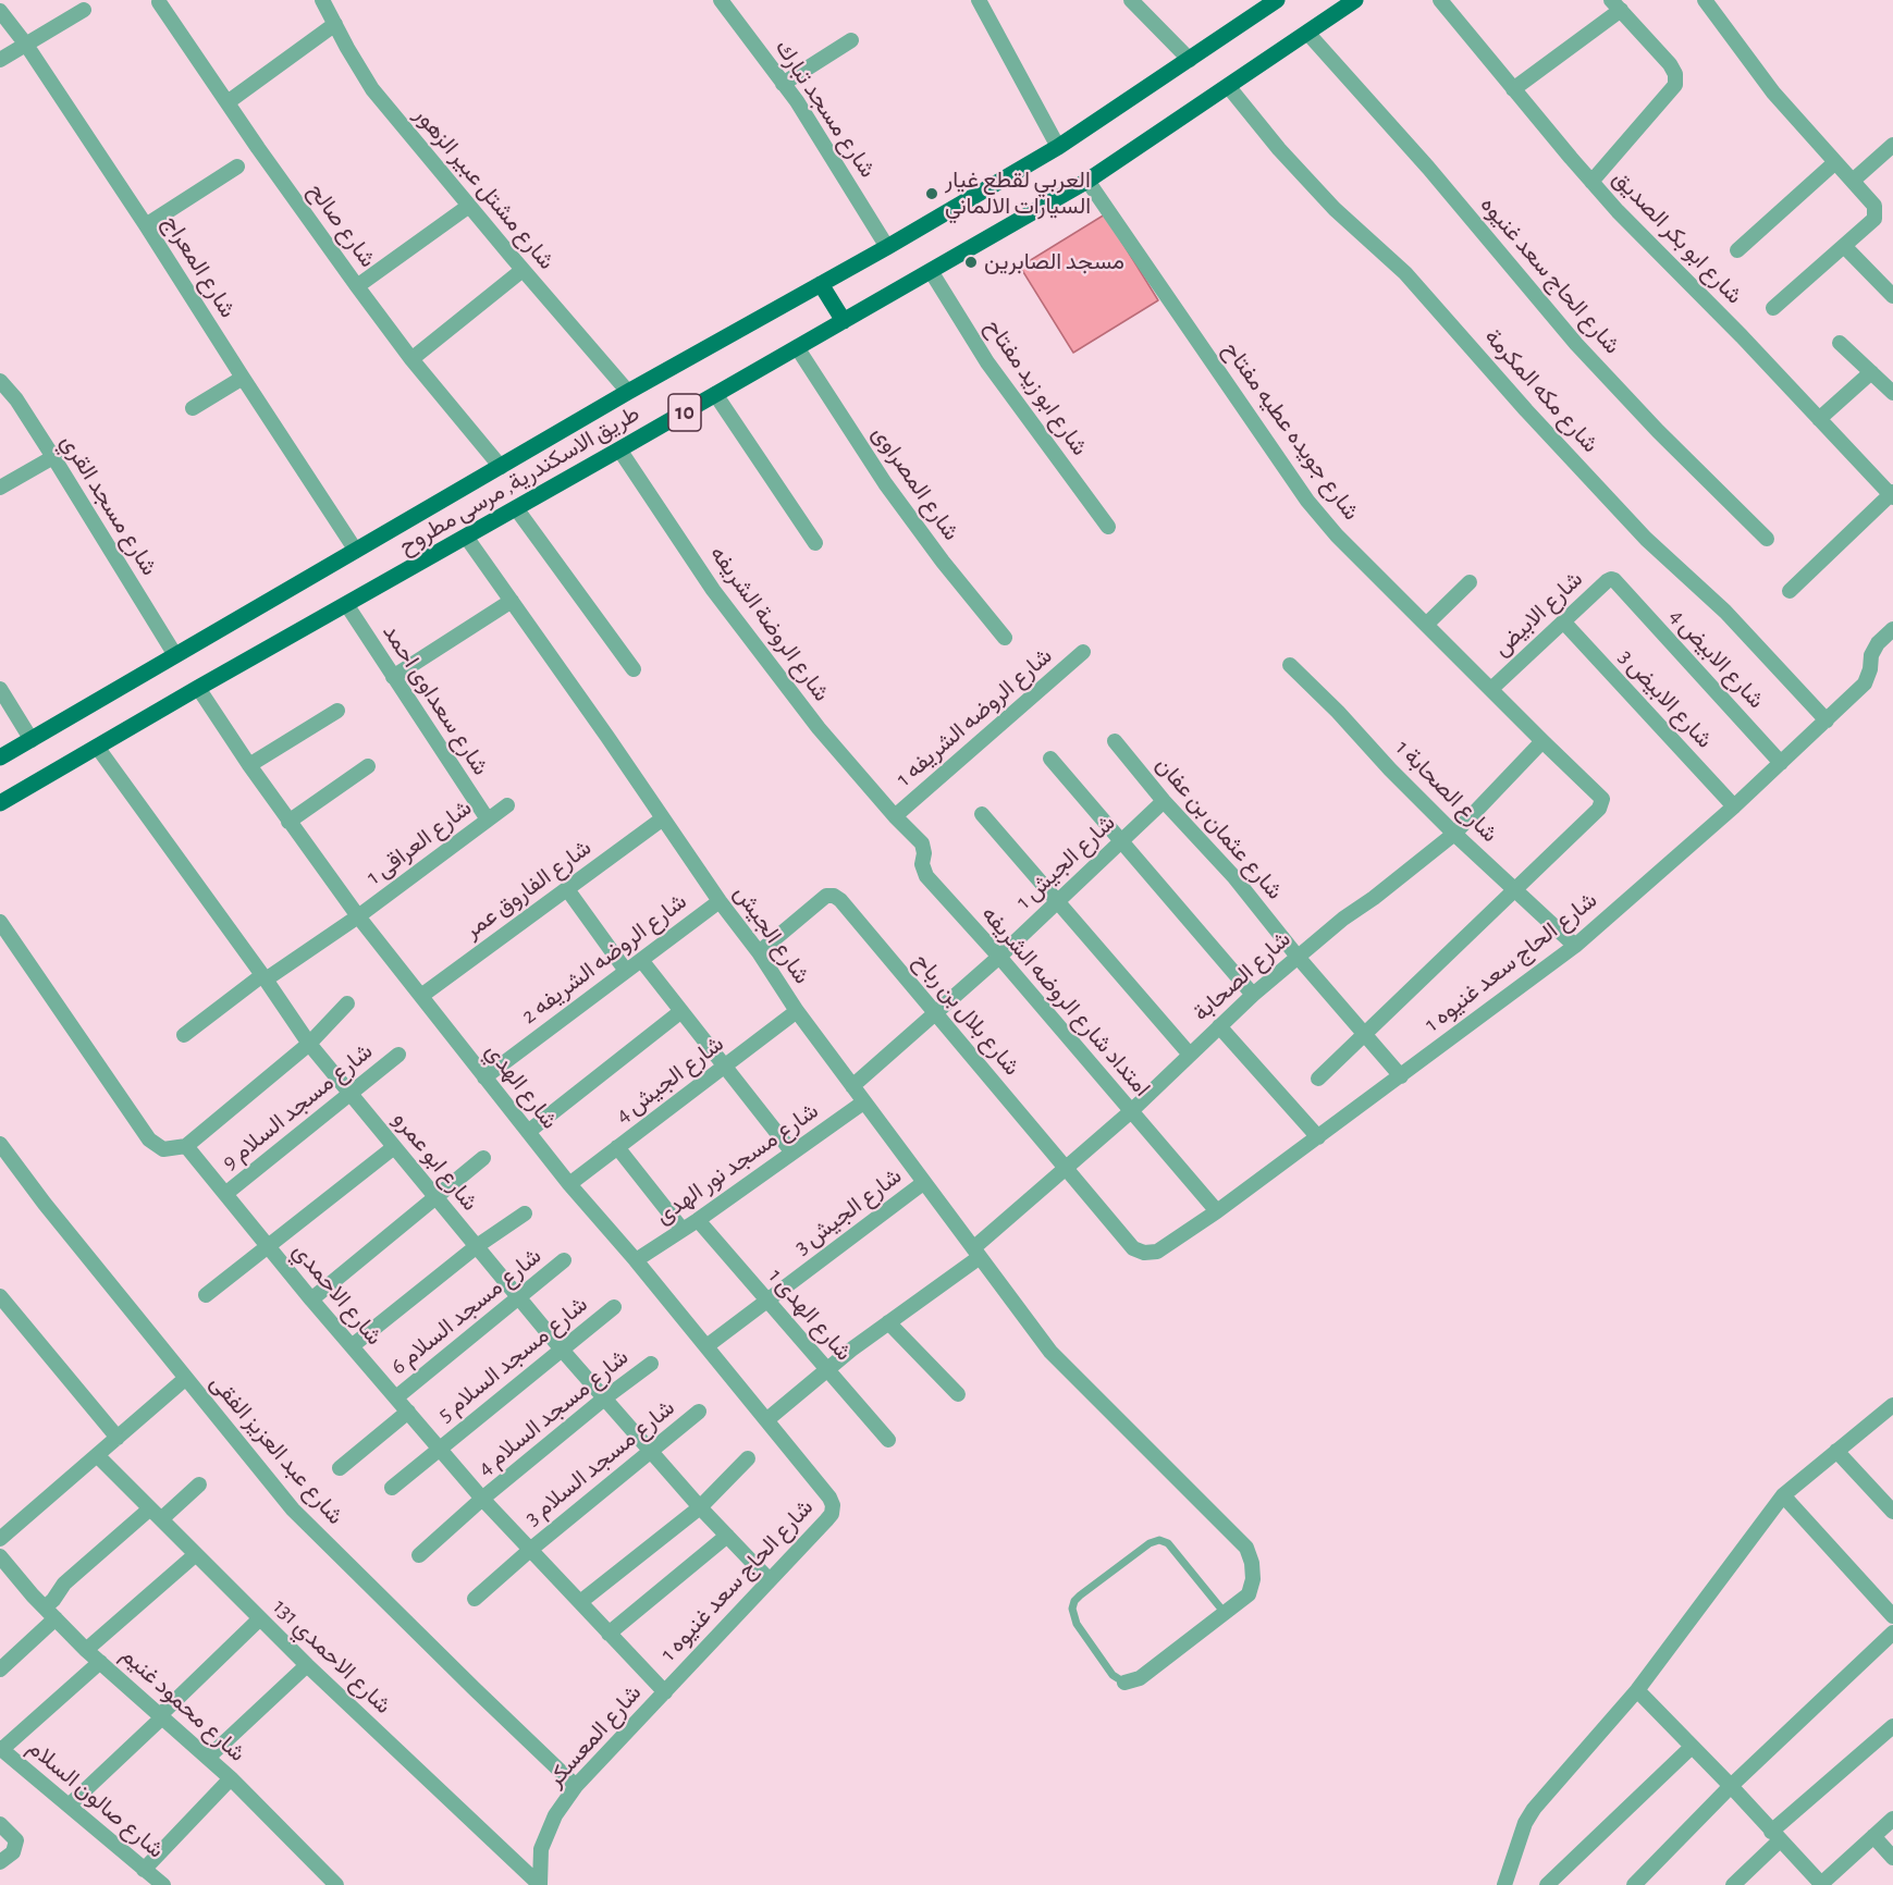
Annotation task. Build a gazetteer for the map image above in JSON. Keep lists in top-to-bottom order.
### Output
{
  "streets": {
    "main road": ["10", "طريق الاسكندرية, مرسى مطروح"],
    "street": [
      "شارع مسجد تبارك",
      "شارع مشتل عبير الزهور",
      "شارع صالح",
      "شارع ابو بكر الصديق",
      "شارع المعراج",
      "شارع الحاج سعد غنيوه",
      "شارع ابو زيد مفتاح",
      "شارع مكه المكرمة",
      "شارع جويده عطيه مفتاح",
      "شارع المصراوى",
      "شارع مسجد القري",
      "شارع الابيض",
      "شارع الروضة الشريفه",
      "شارع الابيض 4",
      "شارع الابيض 3",
      "شارع سعداوى احمد",
      "شارع الروضه الشريفه 1",
      "شارع الصحابة 1",
      "شارع عثمان بن عفان",
      "شارع العراقى 1",
      "شارع الجيش 1",
      "شارع الفاروق عمر",
      "شارع الجيش",
      "شارع الروضه الشريفه 2",
      "شارع الحاج سعد غنيوه 1",
      "شارع الصحابة",
      "امتداد شارع الروضه الشريفه",
      "شارع بلال بن رباح",
      "شارع الجيش 4",
      "شارع الهدي",
      "شارع مسجد السلام 9",
      "شارع ابو عمرو",
      "شارع مسجد نور الهدى",
      "شارع الجيش 3",
      "شارع الاحمدي",
      "شارع مسجد السلام 6",
      "شارع الهدى 1",
      "شارع مسجد السلام 5",
      "شارع مسجد السلام 4",
      "شارع عبد العزيز الفقى",
      "شارع مسجد السلام 3",
      "شارع الاحمدي 131",
      "شارع محمود غنيم",
      "شارع المعسكر",
      "شارع صالون السلام"
    ]
  },
  "crossings": [
    ["شارع مسجد تبارك", "طريق الاسكندرية, مرسى مطروح"],
    ["شارع مشتل عبير الزهور", "طريق الاسكندرية, مرسى مطروح"],
    ["شارع صالح", "طريق الاسكندرية, مرسى مطروح"],
    ["شارع المعراج", "طريق الاسكندرية, مرسى مطروح"],
    ["شارع الحاج سعد غنيوه", "طريق الاسكندرية, مرسى مطروح"],
    ["شارع ابو زيد مفتاح", "طريق الاسكندرية, مرسى مطروح"],
    ["شارع مكه المكرمة", "طريق الاسكندرية, مرسى مطروح"],
    ["شارع مكه المكرمة", "شارع الحاج سعد غنيوه 1"],
    ["شارع جويده عطيه مفتاح", "طريق الاسكندرية, مرسى مطروح"],
    ["شارع جويده عطيه مفتاح", "شارع الابيض"],
    ["شارع جويده عطيه مفتاح", "شارع الصحابة 1"],
    ["شارع جويده عطيه مفتاح", "شارع الصحابة"],
    ["طريق الاسكندرية, مرسى مطروح", "شارع المصراوى"],
    ["طريق الاسكندرية, مرسى مطروح", "شارع مسجد القري"],
    ["طريق الاسكندرية, مرسى مطروح", "شارع الروضة الشريفه"],
    ["طريق الاسكندرية, مرسى مطروح", "شارع سعداوى احمد"],
    ["طريق الاسكندرية, مرسى مطروح", "شارع الجيش"],
    ["طريق الاسكندرية, مرسى مطروح", "شارع الهدي"],
    ["طريق الاسكندرية, مرسى مطروح", "شارع ابو عمرو"],
    ["شارع الابيض", "شارع الابيض 4"],
    ["شارع الابيض", "شارع الابيض 3"],
    ["شارع الروضة الشريفه", "شارع الروضه الشريفه 1"],
    ["شارع الروضة الشريفه", "امتداد شارع الروضه الشريفه"],
    ["شارع الابيض 4", "شارع الحاج سعد غنيوه 1"],
    ["شارع الابيض 3", "شارع الحاج سعد غنيوه 1"],
    ["شارع سعداوى احمد", "شارع العراقى 1"],
    ["شارع الروضه الشريفه 1", "امتداد شارع الروضه الشريفه"],
    ["شارع الصحابة 1", "شارع الحاج سعد غنيوه 1"],
    ["شارع الصحابة 1", "شارع الصحابة"],
    ["شارع عثمان بن عفان", "شارع الجيش 1"],
    ["شارع عثمان بن عفان", "شارع الحاج سعد غنيوه 1"],
    ["شارع عثمان بن عفان", "شارع الصحابة"],
    ["شارع العراقى 1", "شارع الهدي"],
    ["شارع العراقى 1", "شارع ابو عمرو"],
    ["شارع الجيش 1", "شارع الجيش"],
    ["شارع الجيش 1", "امتداد شارع الروضه الشريفه"],
    ["شارع الجيش 1", "شارع بلال بن رباح"],
    ["شارع الفاروق عمر", "شارع الجيش"],
    ["شارع الفاروق عمر", "شارع الهدي"],
    ["شارع الجيش", "شارع الروضه الشريفه 2"],
    ["شارع الجيش", "شارع الصحابة"],
    ["شارع الجيش", "شارع بلال بن رباح"],
    ["شارع الجيش", "شارع الجيش 4"],
    ["شارع الجيش", "شارع مسجد نور الهدى"],
    ["شارع الجيش", "شارع الجيش 3"],
    ["شارع الروضه الشريفه 2", "شارع الهدي"],
    ["شارع الحاج سعد غنيوه 1", "امتداد شارع الروضه الشريفه"],
    ["شارع الحاج سعد غنيوه 1", "شارع بلال بن رباح"],
    ["شارع الحاج سعد غنيوه 1", "شارع الهدي"],
    ["شارع الحاج سعد غنيوه 1", "شارع ابو عمرو"],
    ["شارع الحاج سعد غنيوه 1", "شارع الاحمدي"],
    ["شارع الحاج سعد غنيوه 1", "شارع المعسكر"],
    ["شارع الصحابة", "امتداد شارع الروضه الشريفه"],
    ["شارع الصحابة", "شارع بلال بن رباح"],
    ["شارع الصحابة", "شارع الهدي"],
    ["شارع الصحابة", "شارع الهدى 1"],
    ["شارع الجيش 4", "شارع الهدي"],
    ["شارع الهدي", "شارع مسجد نور الهدى"],
    ["شارع الهدي", "شارع الجيش 3"],
    ["شارع مسجد السلام 9", "شارع ابو عمرو"],
    ["شارع مسجد السلام 9", "شارع الاحمدي"],
    ["شارع ابو عمرو", "شارع مسجد السلام 6"],
    ["شارع ابو عمرو", "شارع مسجد السلام 5"],
    ["شارع ابو عمرو", "شارع مسجد السلام 4"],
    ["شارع ابو عمرو", "شارع مسجد السلام 3"],
    ["شارع مسجد نور الهدى", "شارع الهدى 1"],
    ["شارع الجيش 3", "شارع الهدى 1"],
    ["شارع الاحمدي", "شارع مسجد السلام 6"],
    ["شارع الاحمدي", "شارع مسجد السلام 5"],
    ["شارع الاحمدي", "شارع مسجد السلام 4"],
    ["شارع الاحمدي", "شارع مسجد السلام 3"],
    ["شارع الاحمدي", "شارع المعسكر"],
    ["شارع عبد العزيز الفقى", "شارع المعسكر"],
    ["شارع الاحمدي 131", "شارع المعسكر"]
  ],
  "places": ["العربي لقطع غيار السيارات الالماني", "مسجد الصابرين"]
}
